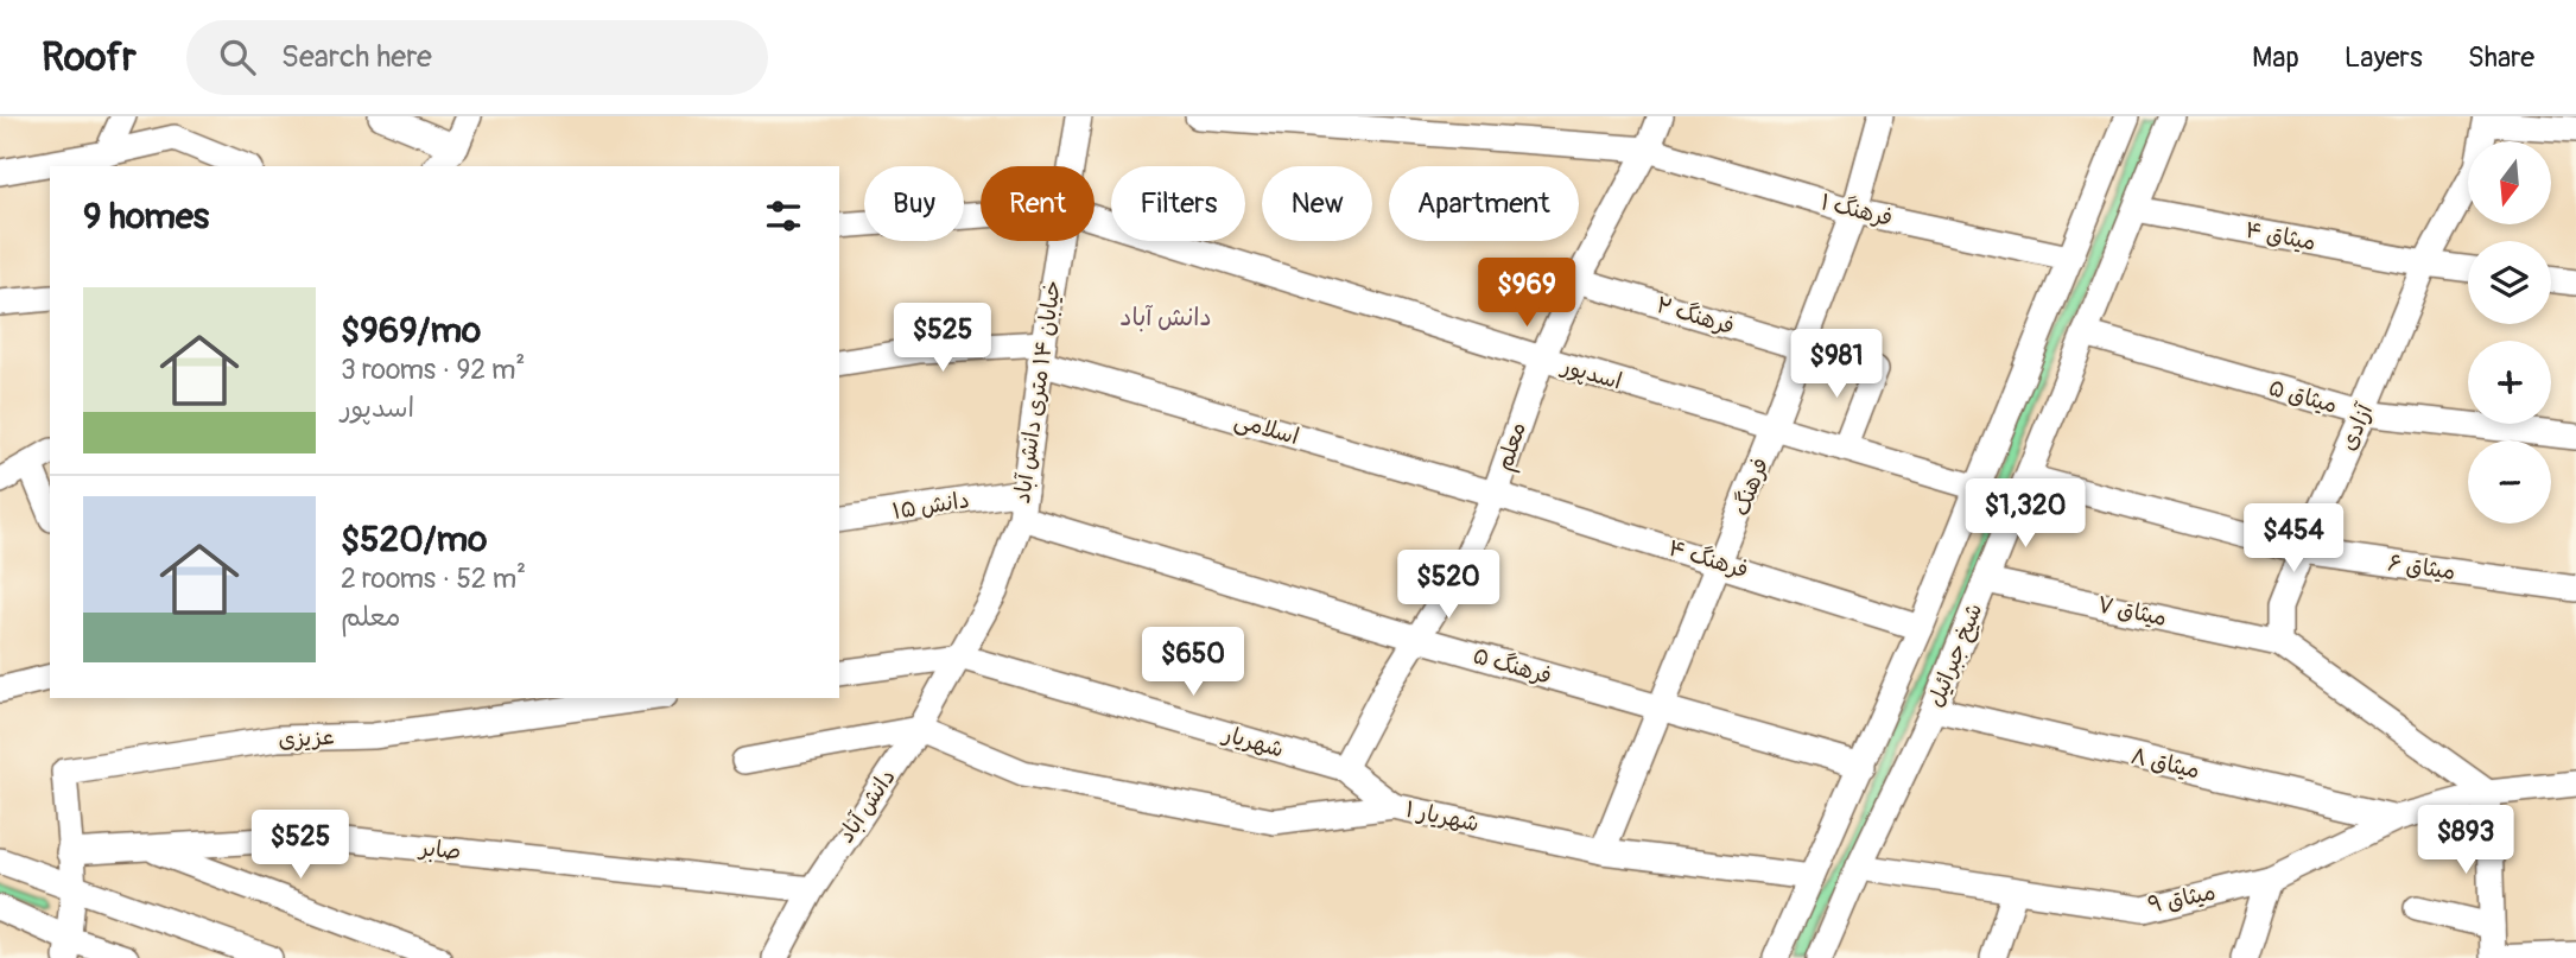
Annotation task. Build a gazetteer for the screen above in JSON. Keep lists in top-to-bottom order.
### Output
{
  "streets": {
    "street": [
      "فرهنگ ۱",
      "میثاق ۴",
      "فرهنگ ۲",
      "اسدپور",
      "خیابان ۱۴ متری دانش آباد",
      "میثاق ۵",
      "آزادی",
      "اسلامی",
      "معلم",
      "فرهنگ",
      "دانش ۱۵",
      "فرهنگ ۴",
      "میثاق ۶",
      "میثاق ۷",
      "شیخ جبرائیل",
      "فرهنگ ۵",
      "عزیزی",
      "شهریار",
      "میثاق ۸",
      "دانش آباد",
      "شهریار ۱",
      "صابر",
      "میثاق ۹"
    ]
  },
  "crossings": [
    ["فرهنگ ۱", "معلم"],
    ["فرهنگ ۱", "فرهنگ"],
    ["فرهنگ ۱", "شیخ جبرائیل"],
    ["میثاق ۴", "آزادی"],
    ["میثاق ۴", "شیخ جبرائیل"],
    ["فرهنگ ۲", "اسدپور"],
    ["فرهنگ ۲", "معلم"],
    ["فرهنگ ۲", "فرهنگ"],
    ["اسدپور", "معلم"],
    ["اسدپور", "فرهنگ"],
    ["اسدپور", "شیخ جبرائیل"],
    ["خیابان ۱۴ متری دانش آباد", "اسلامی"],
    ["خیابان ۱۴ متری دانش آباد", "دانش ۱۵"],
    ["خیابان ۱۴ متری دانش آباد", "فرهنگ ۵"],
    ["خیابان ۱۴ متری دانش آباد", "شهریار"],
    ["خیابان ۱۴ متری دانش آباد", "دانش آباد"],
    ["میثاق ۵", "آزادی"],
    ["میثاق ۵", "شیخ جبرائیل"],
    ["آزادی", "میثاق ۶"],
    ["آزادی", "میثاق ۷"],
    ["اسلامی", "معلم"],
    ["اسلامی", "فرهنگ ۴"],
    ["معلم", "فرهنگ ۴"],
    ["معلم", "فرهنگ ۵"],
    ["معلم", "شهریار"],
    ["فرهنگ", "فرهنگ ۴"],
    ["فرهنگ", "فرهنگ ۵"],
    ["فرهنگ", "شهریار ۱"],
    ["فرهنگ ۴", "شیخ جبرائیل"],
    ["میثاق ۶", "شیخ جبرائیل"],
    ["میثاق ۷", "شیخ جبرائیل"],
    ["شیخ جبرائیل", "فرهنگ ۵"],
    ["شیخ جبرائیل", "میثاق ۸"],
    ["شیخ جبرائیل", "شهریار ۱"],
    ["شیخ جبرائیل", "میثاق ۹"],
    ["عزیزی", "صابر"],
    ["شهریار", "دانش آباد"],
    ["شهریار", "شهریار ۱"],
    ["میثاق ۸", "میثاق ۹"],
    ["دانش آباد", "شهریار ۱"],
    ["دانش آباد", "صابر"]
  ],
  "districts": ["دانش آباد"],
  "north": "bottom",
  "page": {
    "header": "Roofr",
    "search": "Search here",
    "nav": ["Map", "Layers", "Share"],
    "map_buttons": ["+", "−"],
    "chip": [
      "Buy",
      "Rent",
      "Filters",
      "New",
      "Apartment"
    ],
    "heading": "9 homes",
    "price": [
      "$969",
      "$525",
      "$981",
      "$1,320",
      "$454",
      "$520",
      "$650",
      "$893",
      "$525"
    ],
    "list": [
      {
        "name": "$969/mo",
        "note": "3 rooms · 92 m² · اسدپور"
      },
      {
        "name": "$520/mo",
        "note": "2 rooms · 52 m² · معلم"
      }
    ]
  }
}
